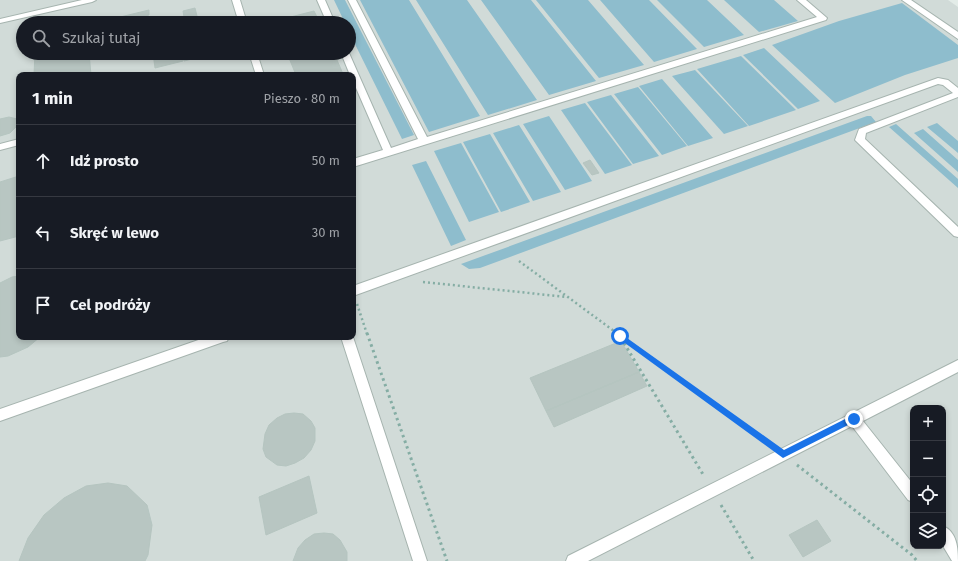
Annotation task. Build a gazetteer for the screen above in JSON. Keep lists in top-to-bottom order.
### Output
{
  "page": {
    "search": "Szukaj tutaj",
    "heading": ["1 min", "Pieszo · 80 m"],
    "list": [
      ["Idź prosto", "50 m"],
      ["Skręć w lewo", "30 m"],
      "Cel podróży"
    ],
    "map_buttons": ["+", "−"]
  }
}
